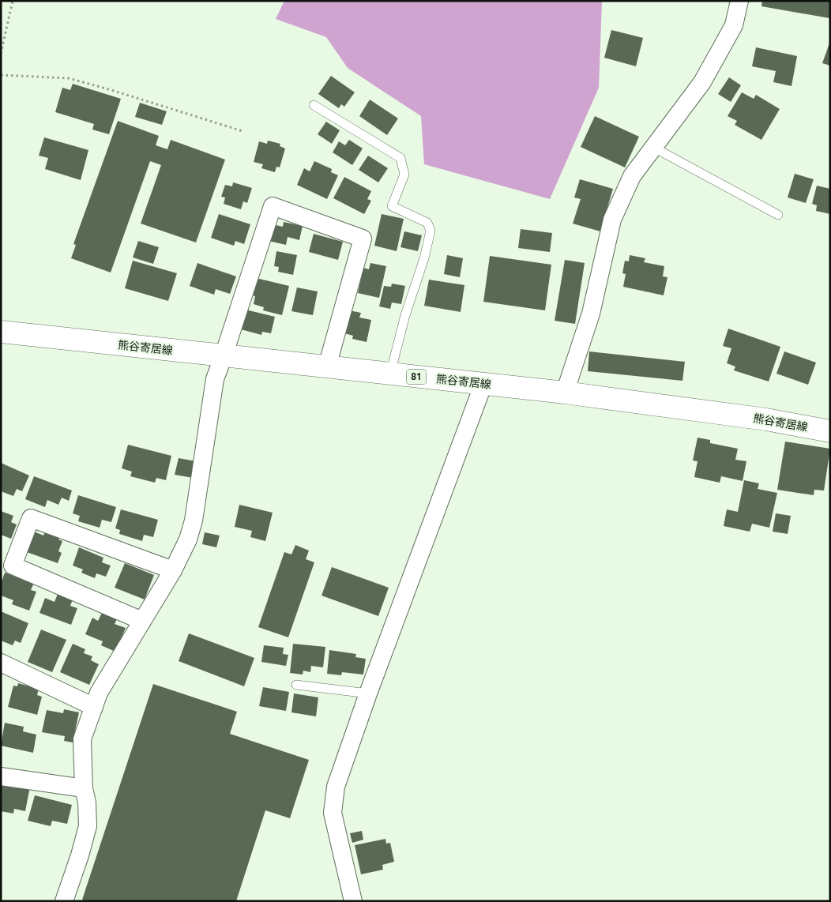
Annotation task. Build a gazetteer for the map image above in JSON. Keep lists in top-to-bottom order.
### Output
{
  "streets": {
    "main road": ["熊谷寄居線", "81"]
  }
}
